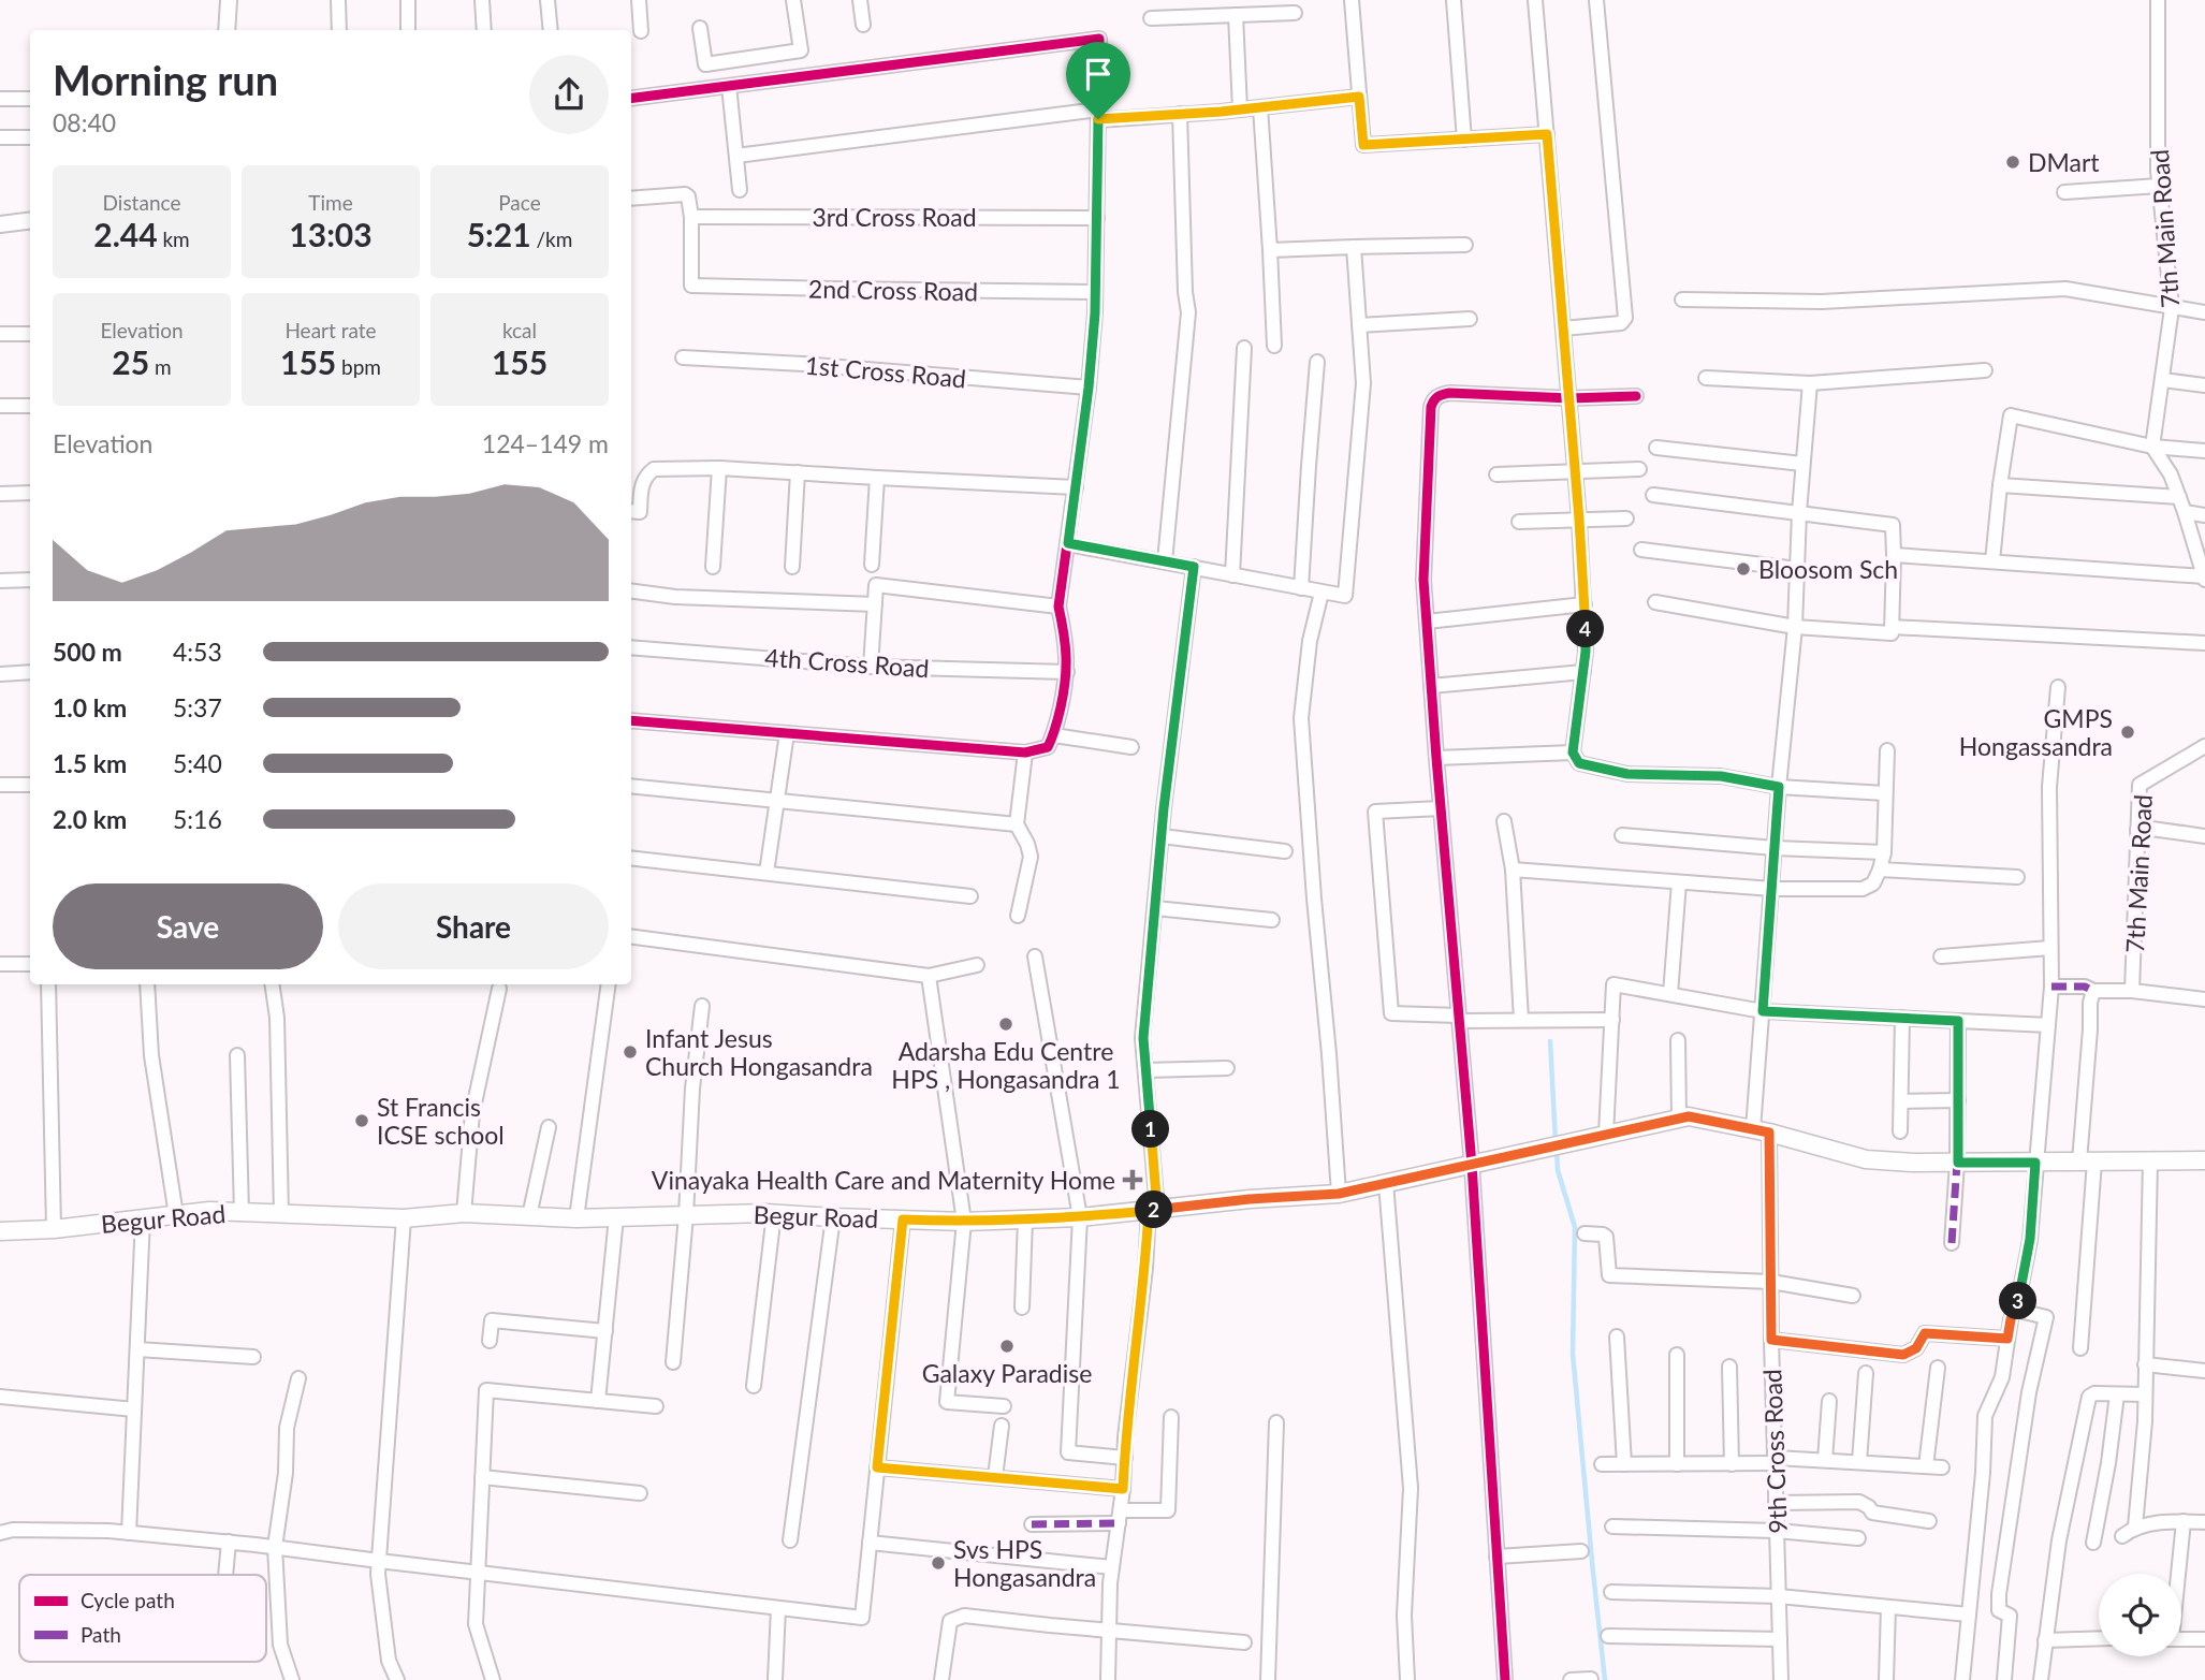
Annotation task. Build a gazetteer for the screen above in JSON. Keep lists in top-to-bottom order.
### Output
{
  "streets": {
    "main road": ["Begur Road"],
    "street": [
      "3rd Cross Road",
      "7th Main Road",
      "2nd Cross Road",
      "1st Cross Road",
      "4th Cross Road",
      "9th Cross Road"
    ]
  },
  "crossings": [
    ["3rd Cross Road", "2nd Cross Road"],
    ["Begur Road", "9th Cross Road"]
  ],
  "places": {
    "other": [
      "DMart",
      "Bloosom Sch",
      "GMPS Hongassandra",
      "Adarsha Edu Centre HPS , Hongasandra 1",
      "Infant Jesus Church Hongasandra",
      "St Francis ICSE school",
      "Galaxy Paradise",
      "Svs HPS Hongasandra"
    ],
    "health": ["Vinayaka Health Care and Maternity Home"]
  },
  "legend": ["Cycle path", "Path"],
  "page": {
    "heading": ["Morning run", "08:40"],
    "stats": [
      ["Distance", "2.44 km"],
      ["Time", "13:03"],
      ["Pace", "5:21 /km"],
      ["Elevation", "25 m"],
      ["Heart rate", "155 bpm"],
      ["kcal", "155"]
    ],
    "chart": ["Elevation", "124–149 m"],
    "pins": [
      "4",
      "1",
      "2",
      "3"
    ],
    "list": [
      {
        "name": "500 m",
        "note": "4:53"
      },
      {
        "name": "1.0 km",
        "note": "5:37"
      },
      {
        "name": "1.5 km",
        "note": "5:40"
      },
      {
        "name": "2.0 km",
        "note": "5:16"
      }
    ],
    "buttons": ["Save", "Share"]
  }
}
